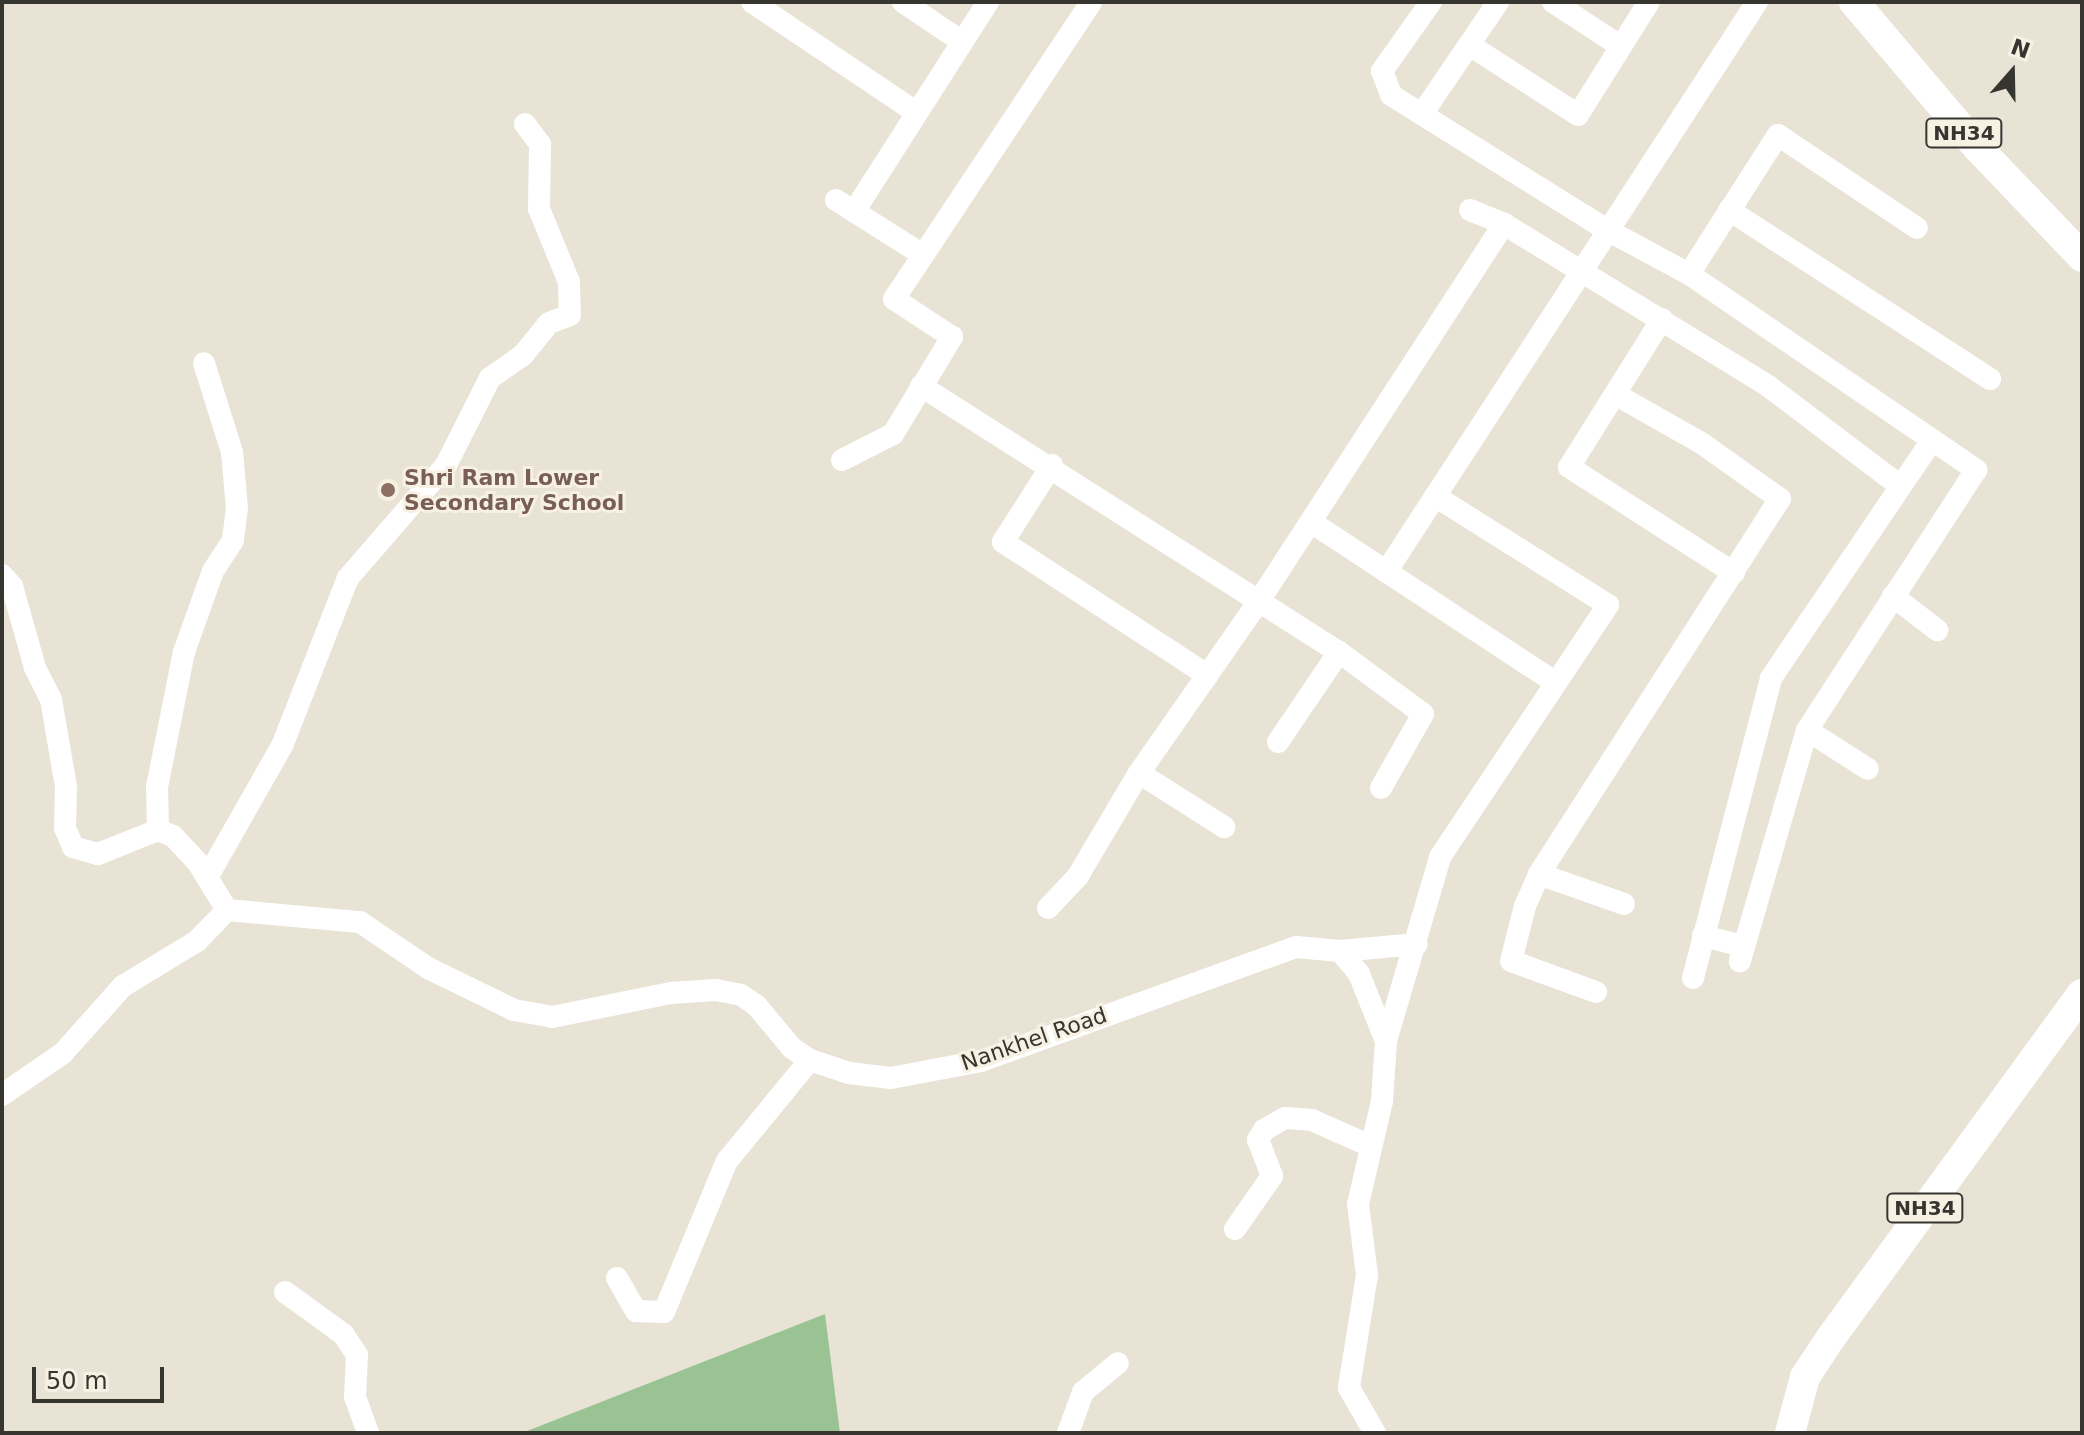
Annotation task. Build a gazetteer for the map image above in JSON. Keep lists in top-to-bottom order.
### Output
{
  "streets": {
    "highway": ["NH34"],
    "street": ["Nankhel Road"]
  },
  "places": ["Shri Ram Lower Secondary School"],
  "scale_bar": "50 m",
  "north": "top"
}
